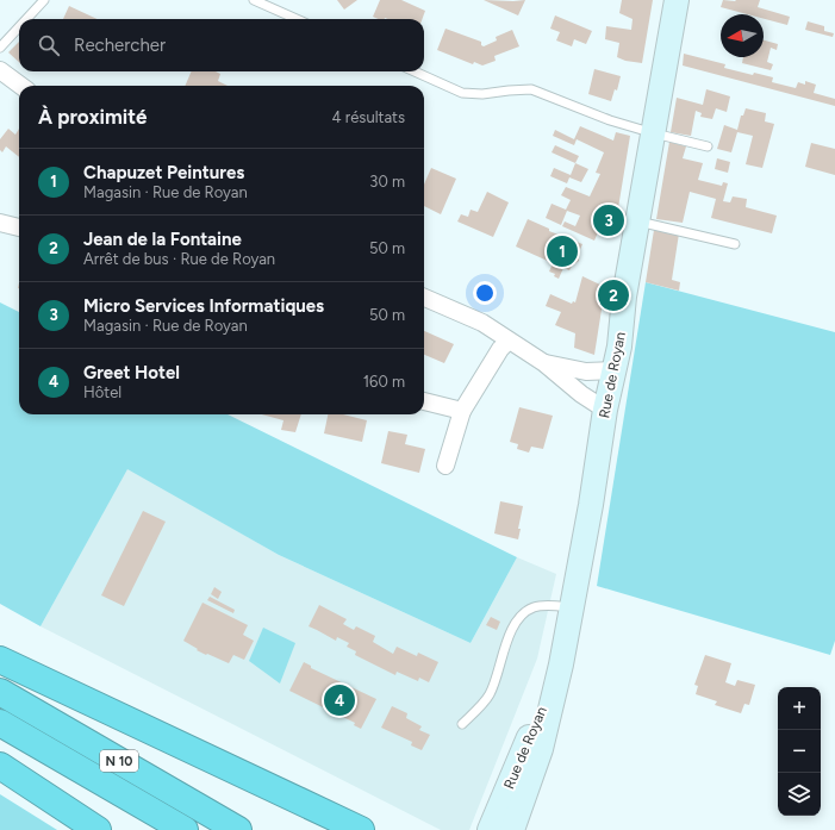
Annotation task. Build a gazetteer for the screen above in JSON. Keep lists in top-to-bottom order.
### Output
{
  "streets": {
    "highway": ["N 10"],
    "main road": ["Rue de Royan"]
  },
  "north": "left",
  "page": {
    "search": "Rechercher",
    "heading": ["À proximité", "4 résultats"],
    "list": [
      {
        "mark": "1",
        "name": "Chapuzet Peintures",
        "note": "Magasin · Rue de Royan",
        "value": "30 m"
      },
      {
        "mark": "2",
        "name": "Jean de la Fontaine",
        "note": "Arrêt de bus · Rue de Royan",
        "value": "50 m"
      },
      {
        "mark": "3",
        "name": "Micro Services Informatiques",
        "note": "Magasin · Rue de Royan",
        "value": "50 m"
      },
      {
        "mark": "4",
        "name": "Greet Hotel",
        "note": "Hôtel",
        "value": "160 m"
      }
    ],
    "pins": [
      "3",
      "1",
      "2",
      "4"
    ],
    "map_buttons": ["+", "−"]
  }
}
